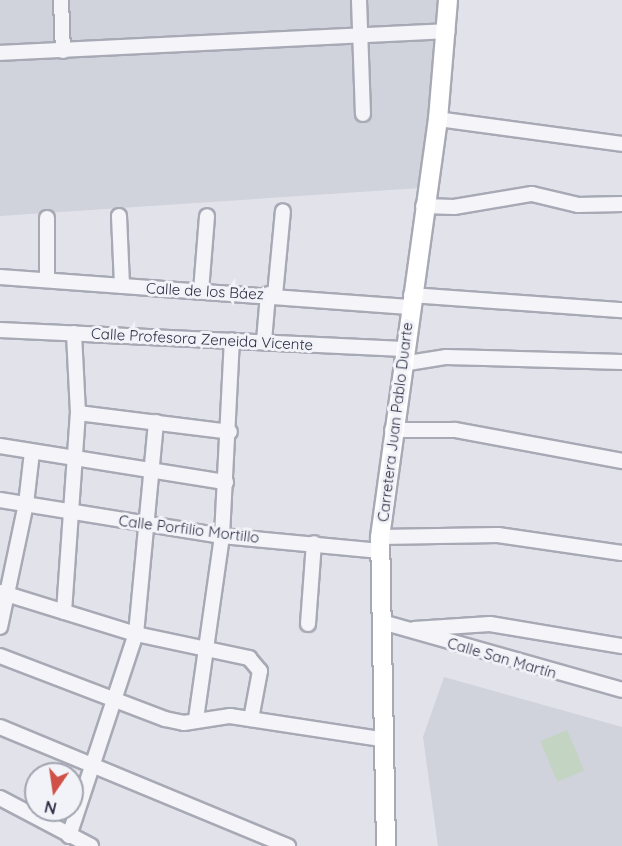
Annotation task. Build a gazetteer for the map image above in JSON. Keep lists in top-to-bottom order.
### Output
{
  "streets": {
    "main road": ["Carretera Juan Pablo Duarte"],
    "street": [
      "Calle de los Báez",
      "Calle Profesora Zeneida Vicente",
      "Calle Porfilio Mortillo",
      "Calle San Martín"
    ]
  },
  "crossings": [
    ["Calle de los Báez", "Carretera Juan Pablo Duarte"],
    ["Calle Profesora Zeneida Vicente", "Carretera Juan Pablo Duarte"],
    ["Carretera Juan Pablo Duarte", "Calle Porfilio Mortillo"],
    ["Carretera Juan Pablo Duarte", "Calle San Martín"]
  ],
  "north": "bottom"
}
